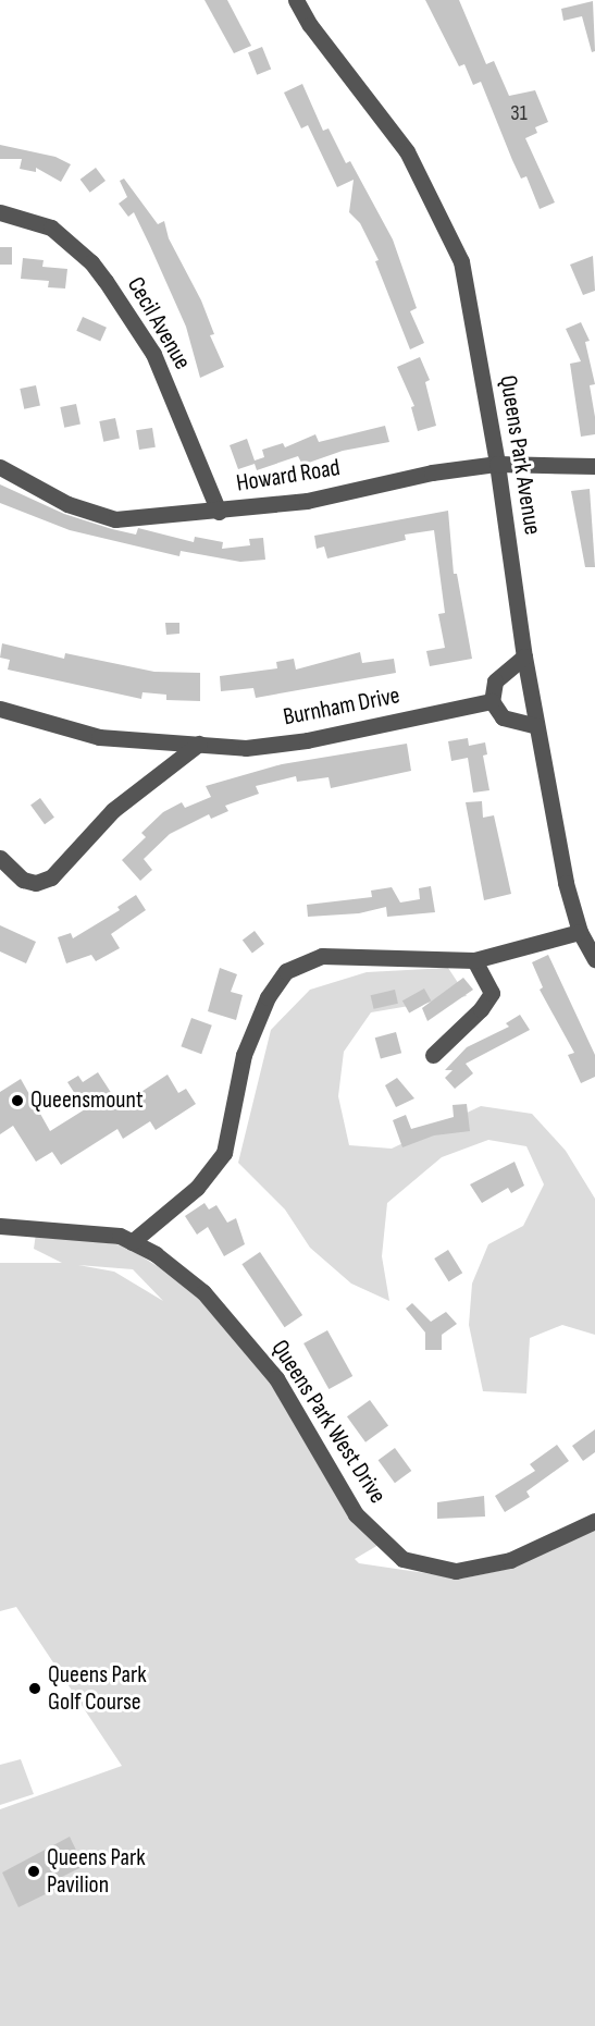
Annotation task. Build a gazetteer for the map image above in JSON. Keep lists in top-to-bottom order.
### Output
{
  "streets": {
    "street": [
      "Cecil Avenue",
      "Queens Park Avenue",
      "Howard Road",
      "Burnham Drive",
      "Queens Park West Drive"
    ]
  },
  "crossings": [
    ["Cecil Avenue", "Howard Road"],
    ["Queens Park Avenue", "Howard Road"]
  ],
  "places": ["Queensmount", "Queens Park Golf Course", "Queens Park Pavilion"],
  "house_numbers": ["31"]
}
